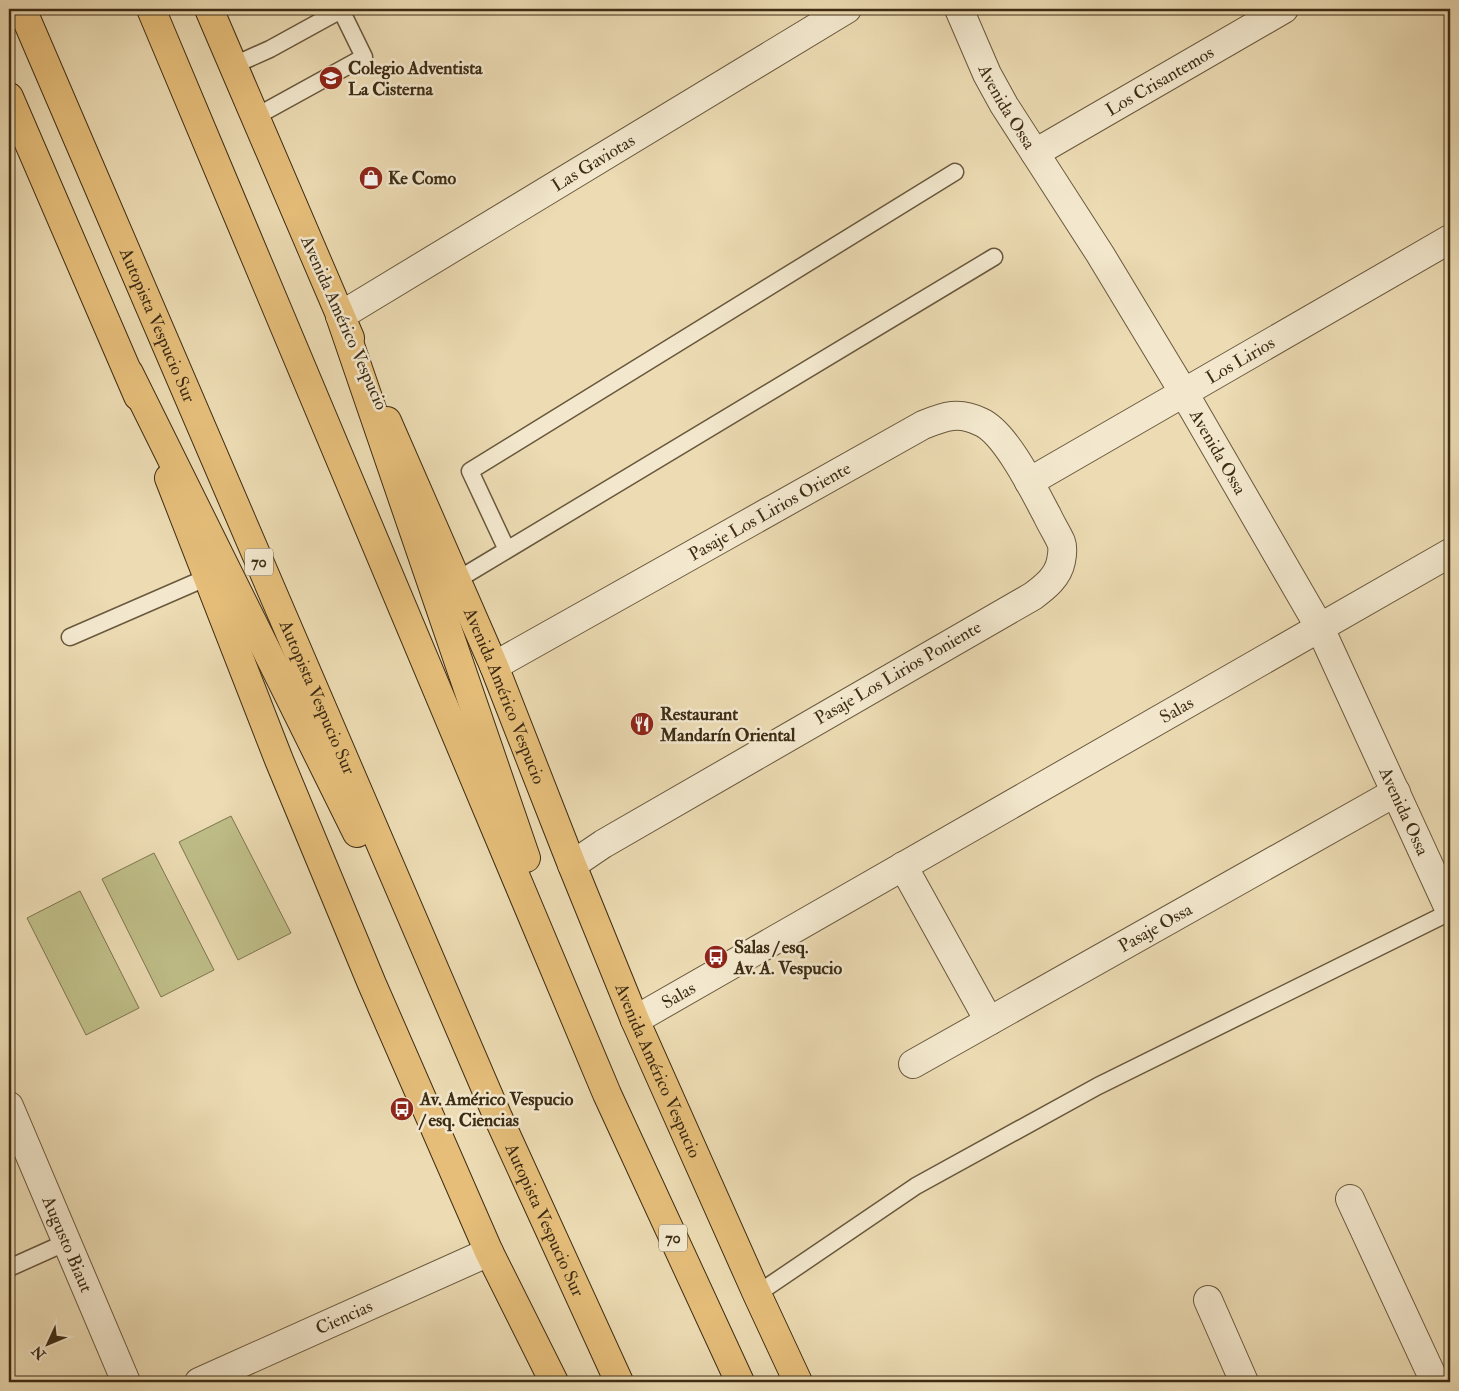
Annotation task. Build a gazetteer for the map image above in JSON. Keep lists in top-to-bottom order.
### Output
{
  "streets": {
    "main road": ["Avenida Américo Vespucio", "Autopista Vespucio Sur", "70"],
    "street": [
      "Los Crisantemos",
      "Avenida Ossa",
      "Las Gaviotas",
      "Los Lirios",
      "Pasaje Los Lirios Oriente",
      "Pasaje Los Lirios Poniente",
      "Salas",
      "Pasaje Ossa",
      "Augusto Biaut",
      "Ciencias"
    ]
  },
  "crossings": [
    ["Los Crisantemos", "Avenida Ossa"],
    ["Avenida Ossa", "Los Lirios"],
    ["Avenida Ossa", "Salas"],
    ["Avenida Ossa", "Pasaje Ossa"],
    ["Las Gaviotas", "Avenida Américo Vespucio"],
    ["Avenida Américo Vespucio", "Pasaje Los Lirios Oriente"],
    ["Avenida Américo Vespucio", "Pasaje Los Lirios Poniente"],
    ["Avenida Américo Vespucio", "Salas"],
    ["Los Lirios", "Pasaje Los Lirios Oriente"],
    ["Los Lirios", "Pasaje Los Lirios Poniente"],
    ["Pasaje Los Lirios Oriente", "Pasaje Los Lirios Poniente"]
  ],
  "places": {
    "school or university": ["Colegio Adventista La Cisterna"],
    "shop": ["Ke Como"],
    "restaurant": ["Restaurant Mandarín Oriental"],
    "bus stop": ["Salas / esq. Av. A. Vespucio", "Av. Américo Vespucio / esq. Ciencias"]
  },
  "north": "bottom left"
}
